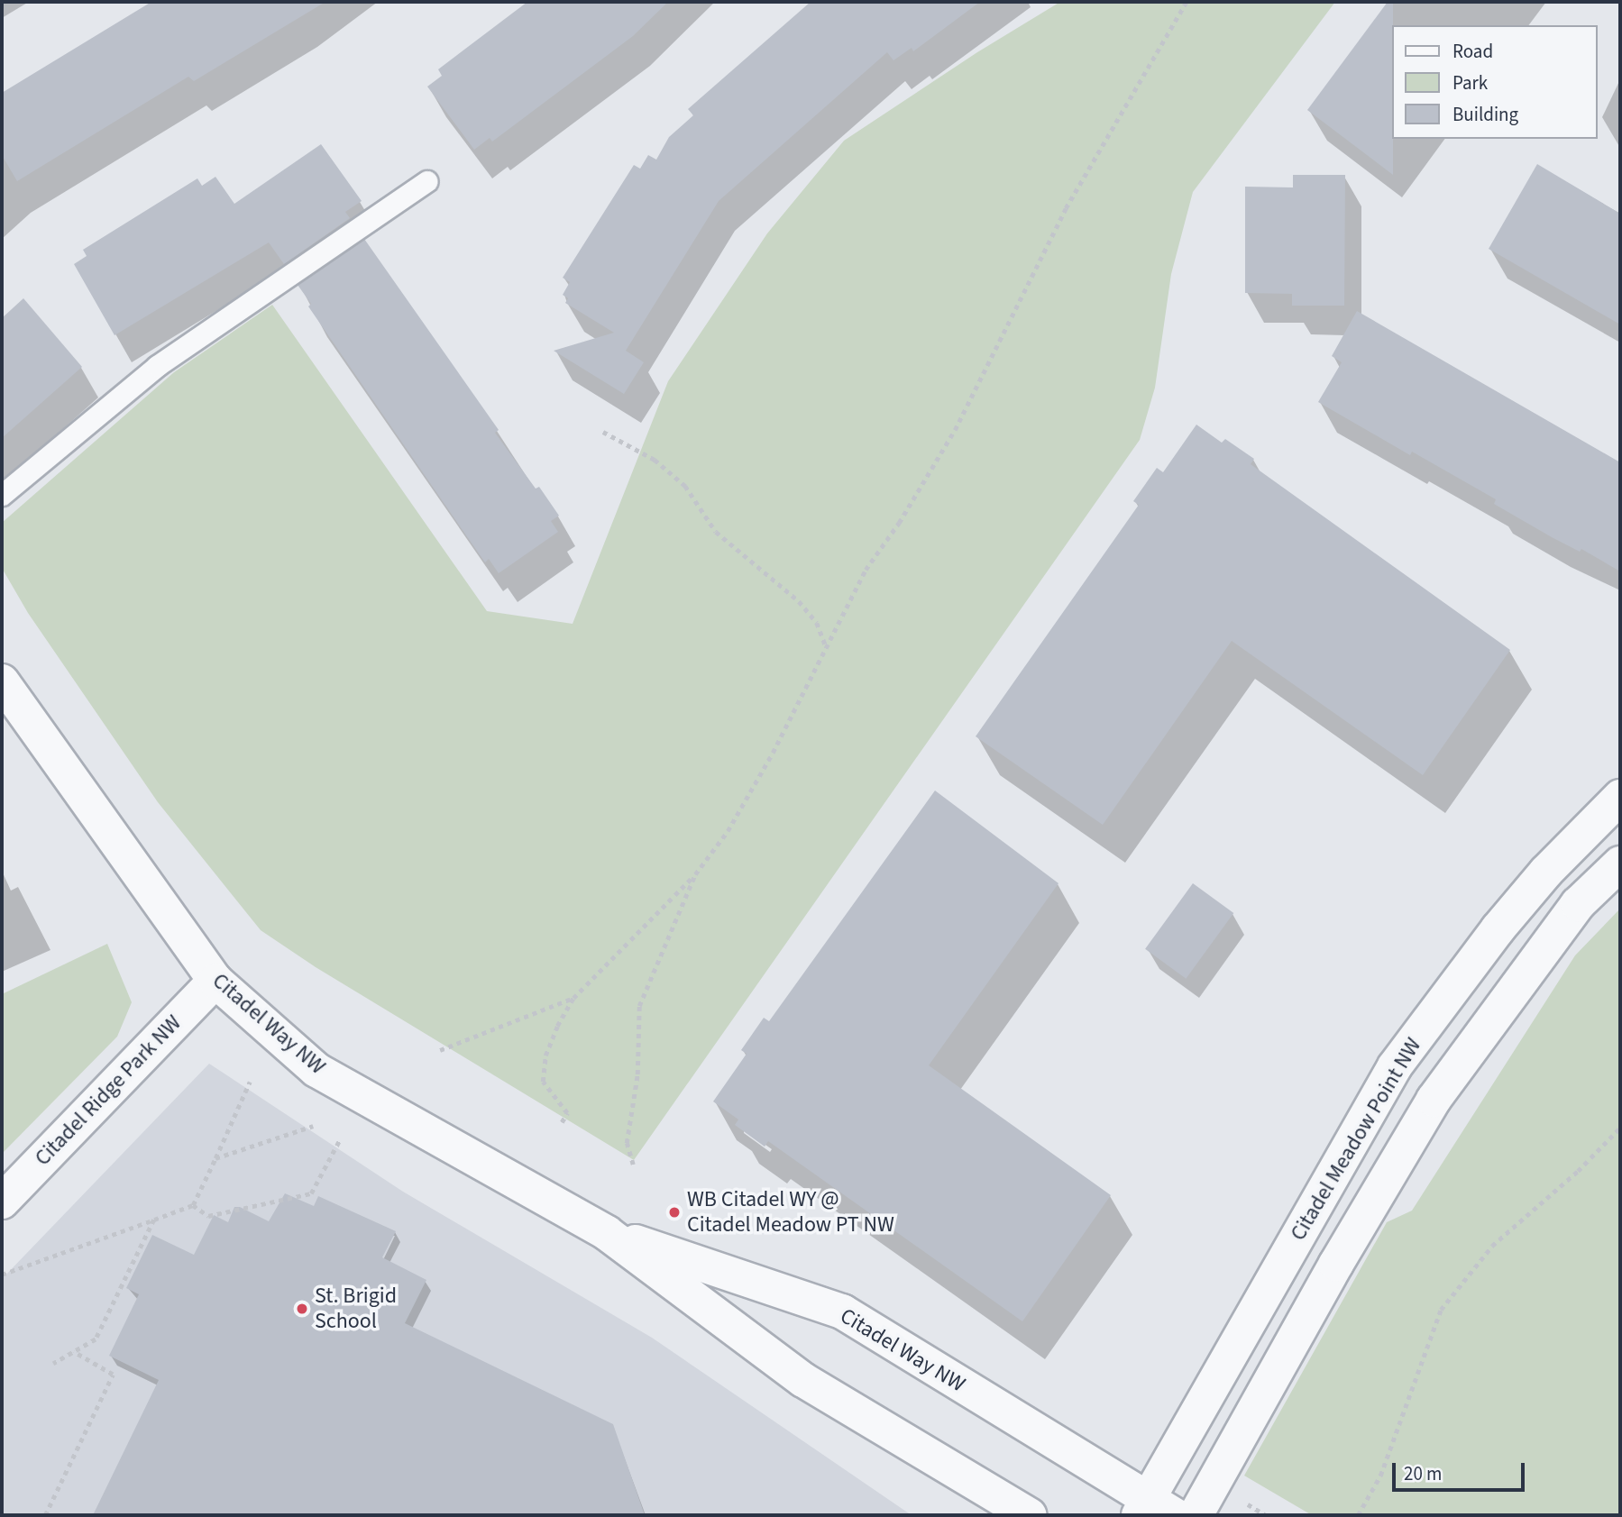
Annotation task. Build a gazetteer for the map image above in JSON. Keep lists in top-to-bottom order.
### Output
{
  "streets": {
    "street": ["Citadel Way NW", "Citadel Ridge Park NW", "Citadel Meadow Point NW"]
  },
  "crossings": [
    ["Citadel Way NW", "Citadel Ridge Park NW"],
    ["Citadel Way NW", "Citadel Meadow Point NW"]
  ],
  "places": ["WB Citadel WY @ Citadel Meadow PT NW", "St. Brigid School"],
  "legend": ["Road", "Park", "Building"],
  "scale_bar": "20 m"
}
